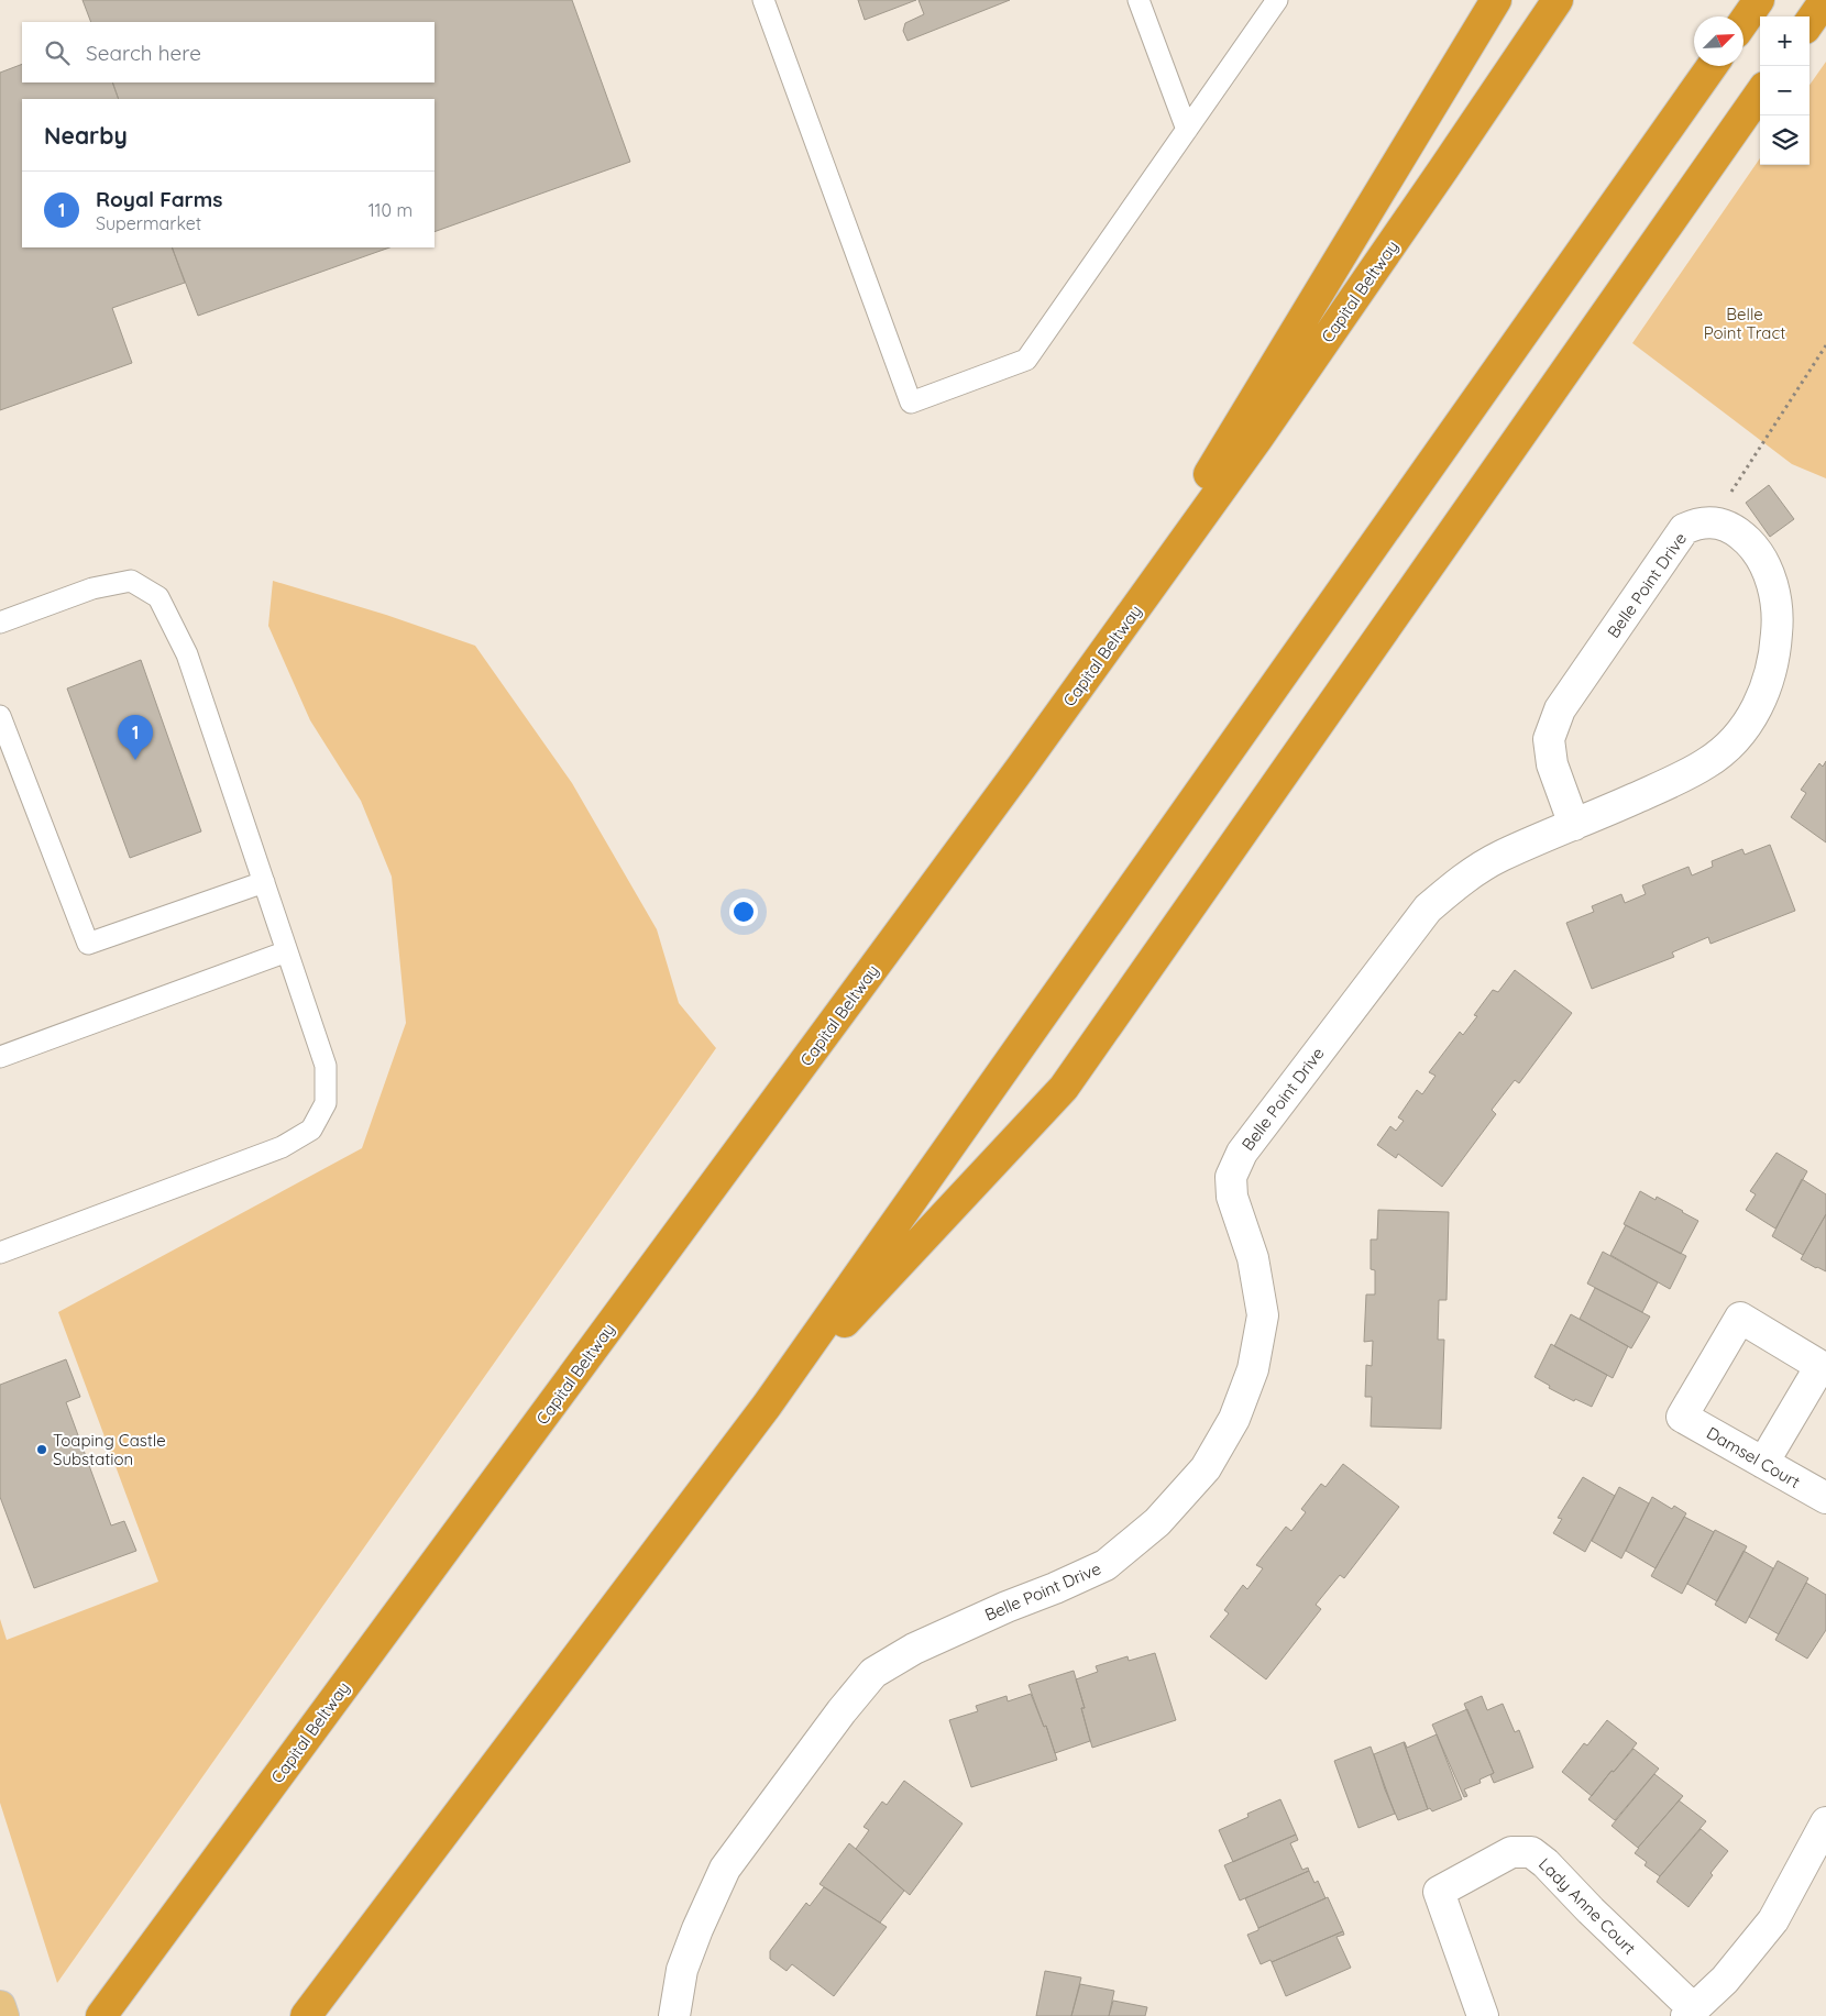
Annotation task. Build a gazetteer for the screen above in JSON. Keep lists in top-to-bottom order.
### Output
{
  "streets": {
    "highway": ["Capital Beltway"],
    "street": ["Belle Point Drive", "Damsel Court", "Lady Anne Court"]
  },
  "parks": ["Belle Point Tract"],
  "places": ["Toaping Castle Substation"],
  "north": "top right",
  "page": {
    "map_buttons": ["+", "−"],
    "search": "Search here",
    "heading": "Nearby",
    "list": [
      {
        "mark": "1",
        "name": "Royal Farms",
        "note": "Supermarket",
        "value": "110 m"
      }
    ],
    "pins": "1"
  }
}
